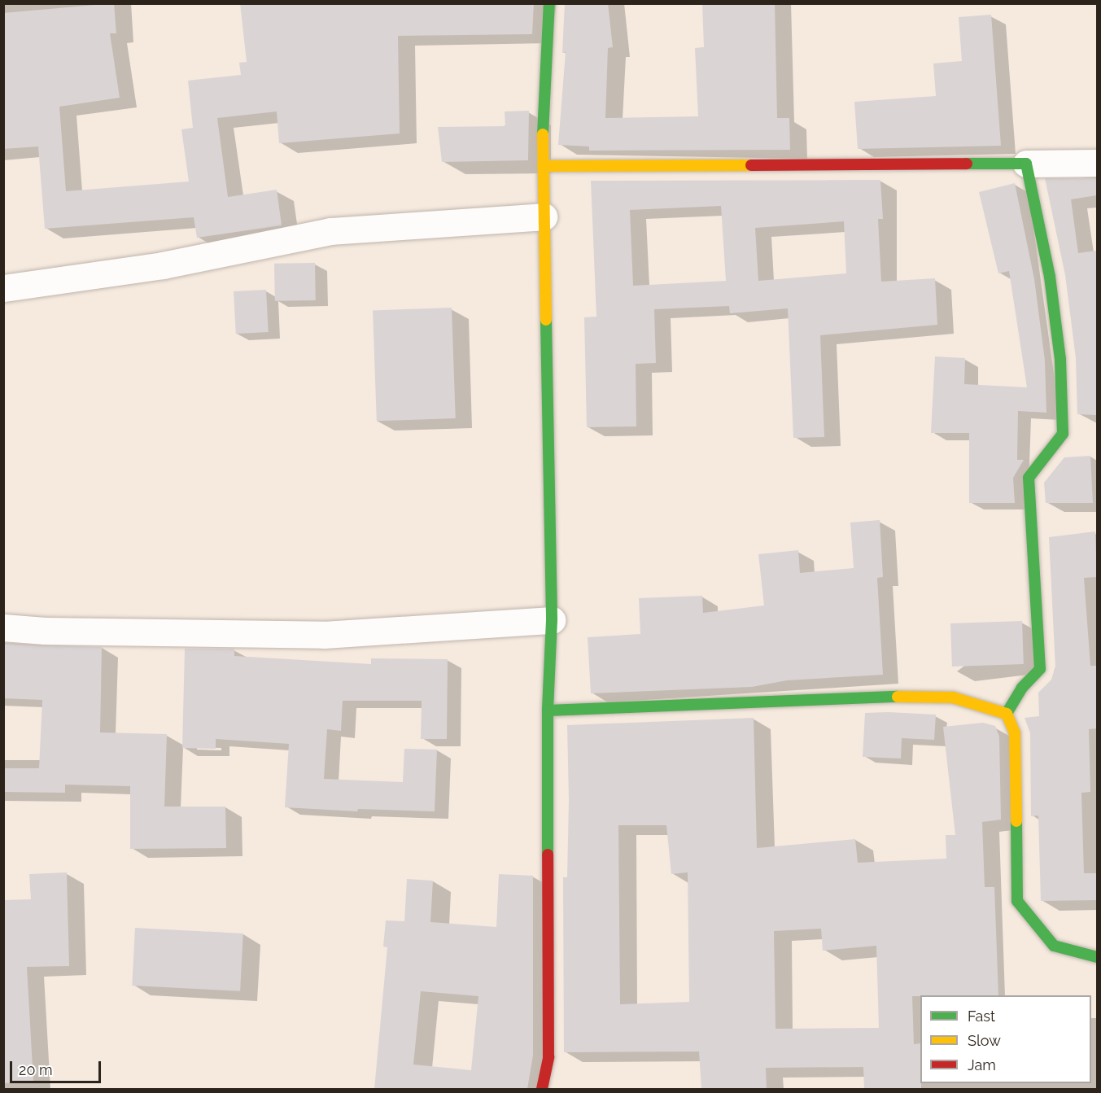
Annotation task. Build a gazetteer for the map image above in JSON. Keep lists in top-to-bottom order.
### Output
{
  "legend": ["Fast", "Slow", "Jam"],
  "scale_bar": "20 m"
}
